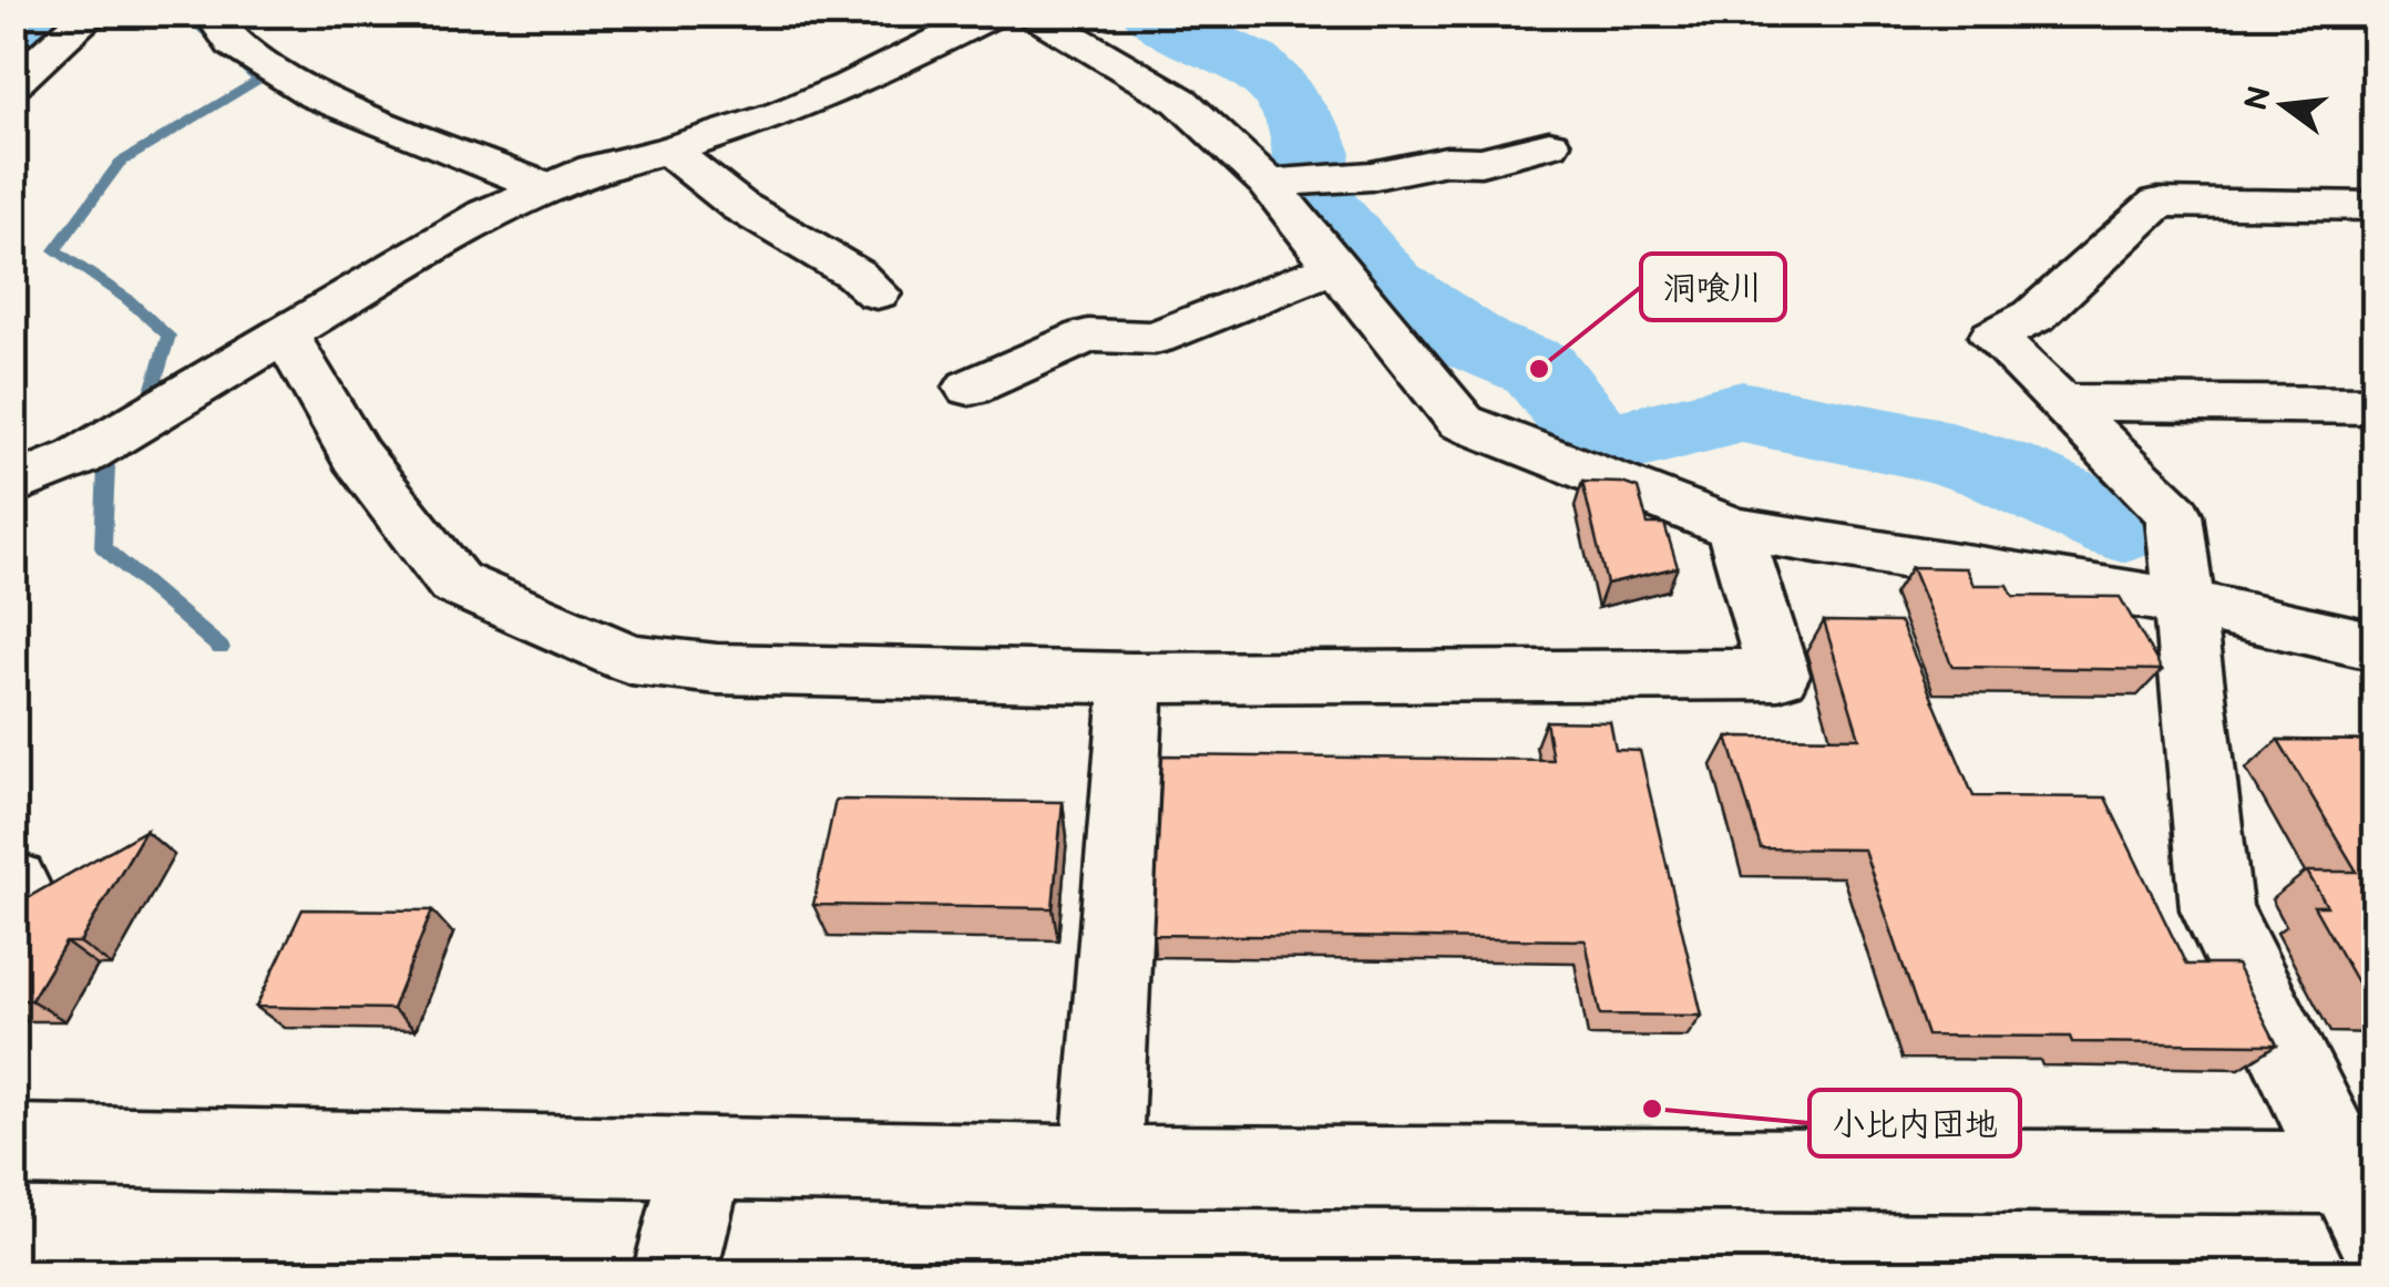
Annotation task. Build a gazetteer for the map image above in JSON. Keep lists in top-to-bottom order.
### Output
{
  "places": ["洞喰川", "小比内団地"],
  "north": "left"
}
